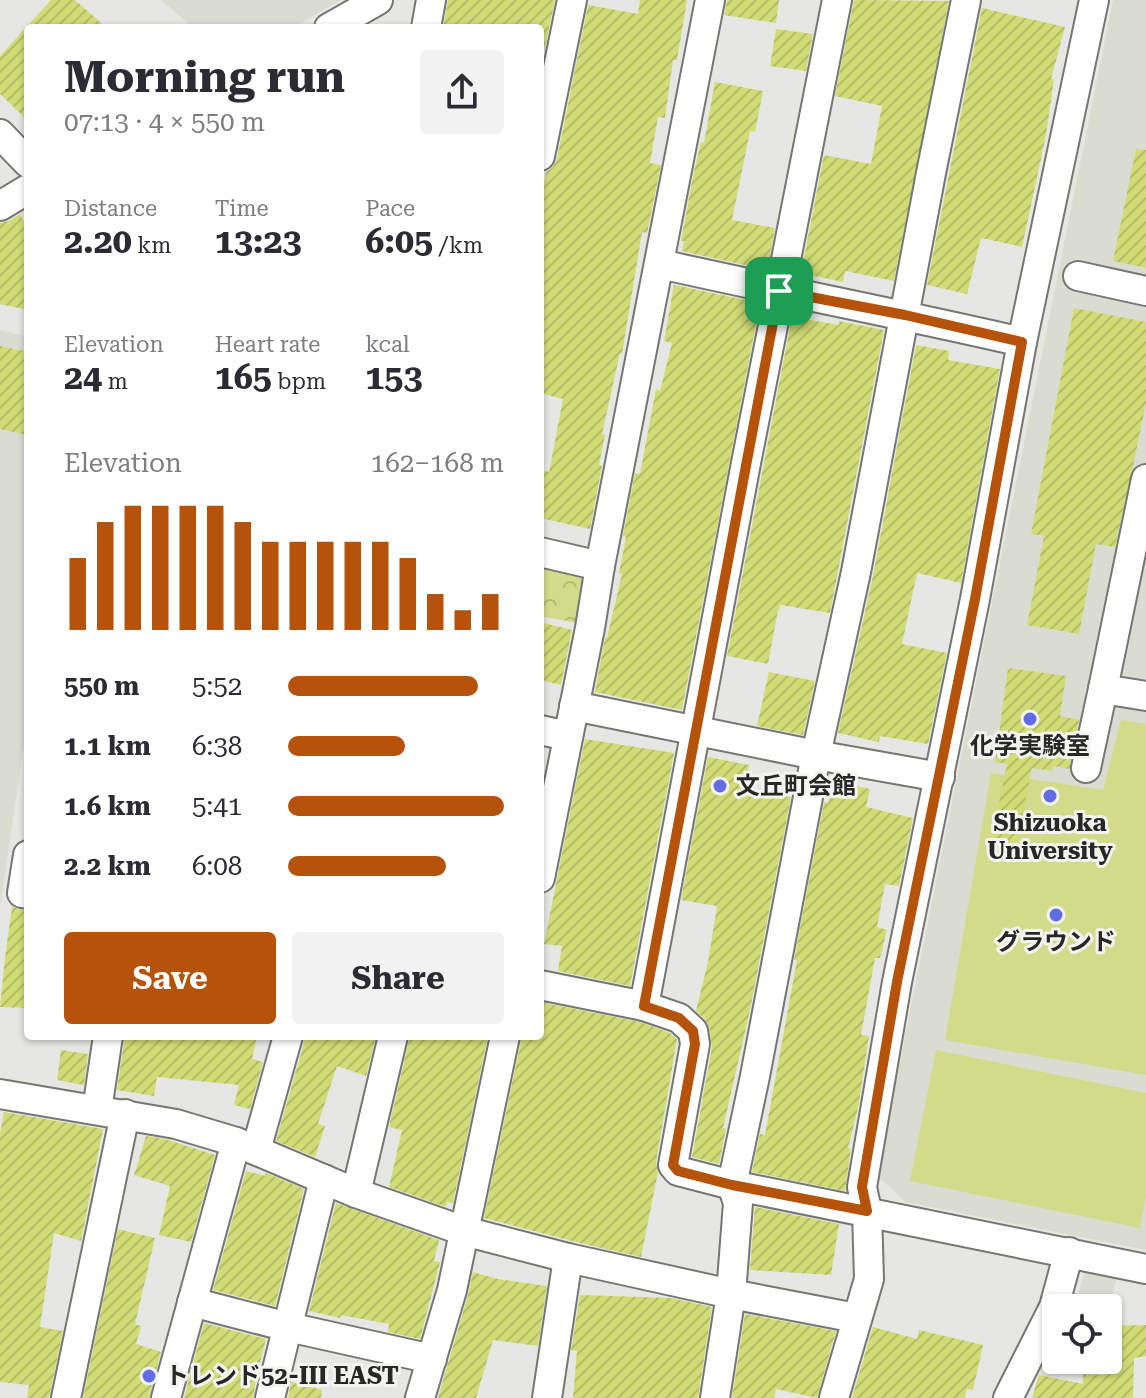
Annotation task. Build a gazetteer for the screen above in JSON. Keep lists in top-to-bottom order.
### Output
{
  "places": [
    "化学実験室",
    "文丘町会館",
    "Shizuoka University",
    "グラウンド",
    "トレンド52-III EAST"
  ],
  "page": {
    "heading": ["Morning run", "07:13 · 4 × 550 m"],
    "stats": [
      ["Distance", "2.20 km"],
      ["Time", "13:23"],
      ["Pace", "6:05 /km"],
      ["Elevation", "24 m"],
      ["Heart rate", "165 bpm"],
      ["kcal", "153"]
    ],
    "chart": ["Elevation", "162–168 m"],
    "list": [
      {
        "name": "550 m",
        "note": "5:52"
      },
      {
        "name": "1.1 km",
        "note": "6:38"
      },
      {
        "name": "1.6 km",
        "note": "5:41"
      },
      {
        "name": "2.2 km",
        "note": "6:08"
      }
    ],
    "buttons": ["Save", "Share"]
  }
}
